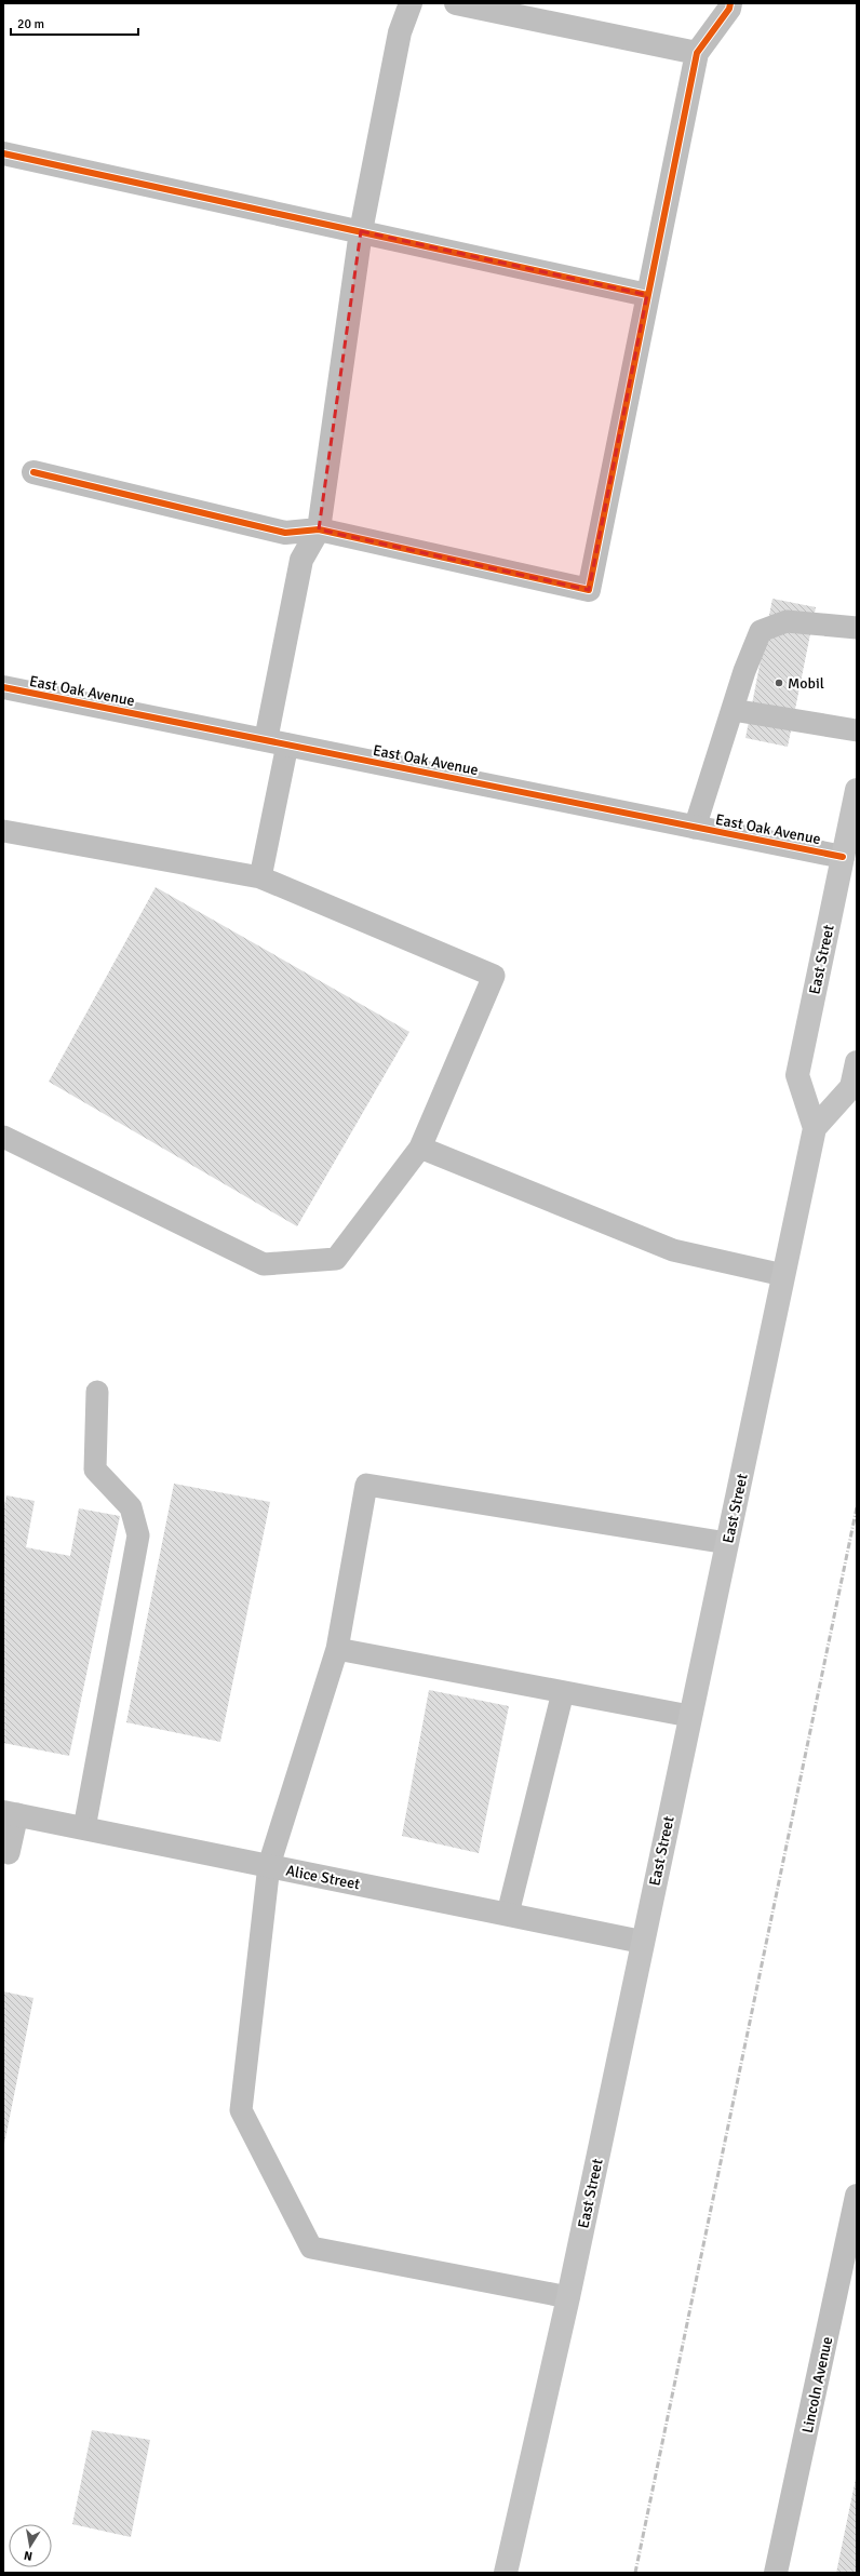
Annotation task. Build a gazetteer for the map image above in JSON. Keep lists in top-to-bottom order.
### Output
{
  "streets": {
    "main road": ["East Street"],
    "street": ["East Oak Avenue", "Alice Street", "Lincoln Avenue"]
  },
  "crossings": [
    ["East Oak Avenue", "East Street"],
    ["East Street", "Alice Street"]
  ],
  "places": ["Mobil"],
  "scale_bar": "20 m",
  "north": "bottom"
}
